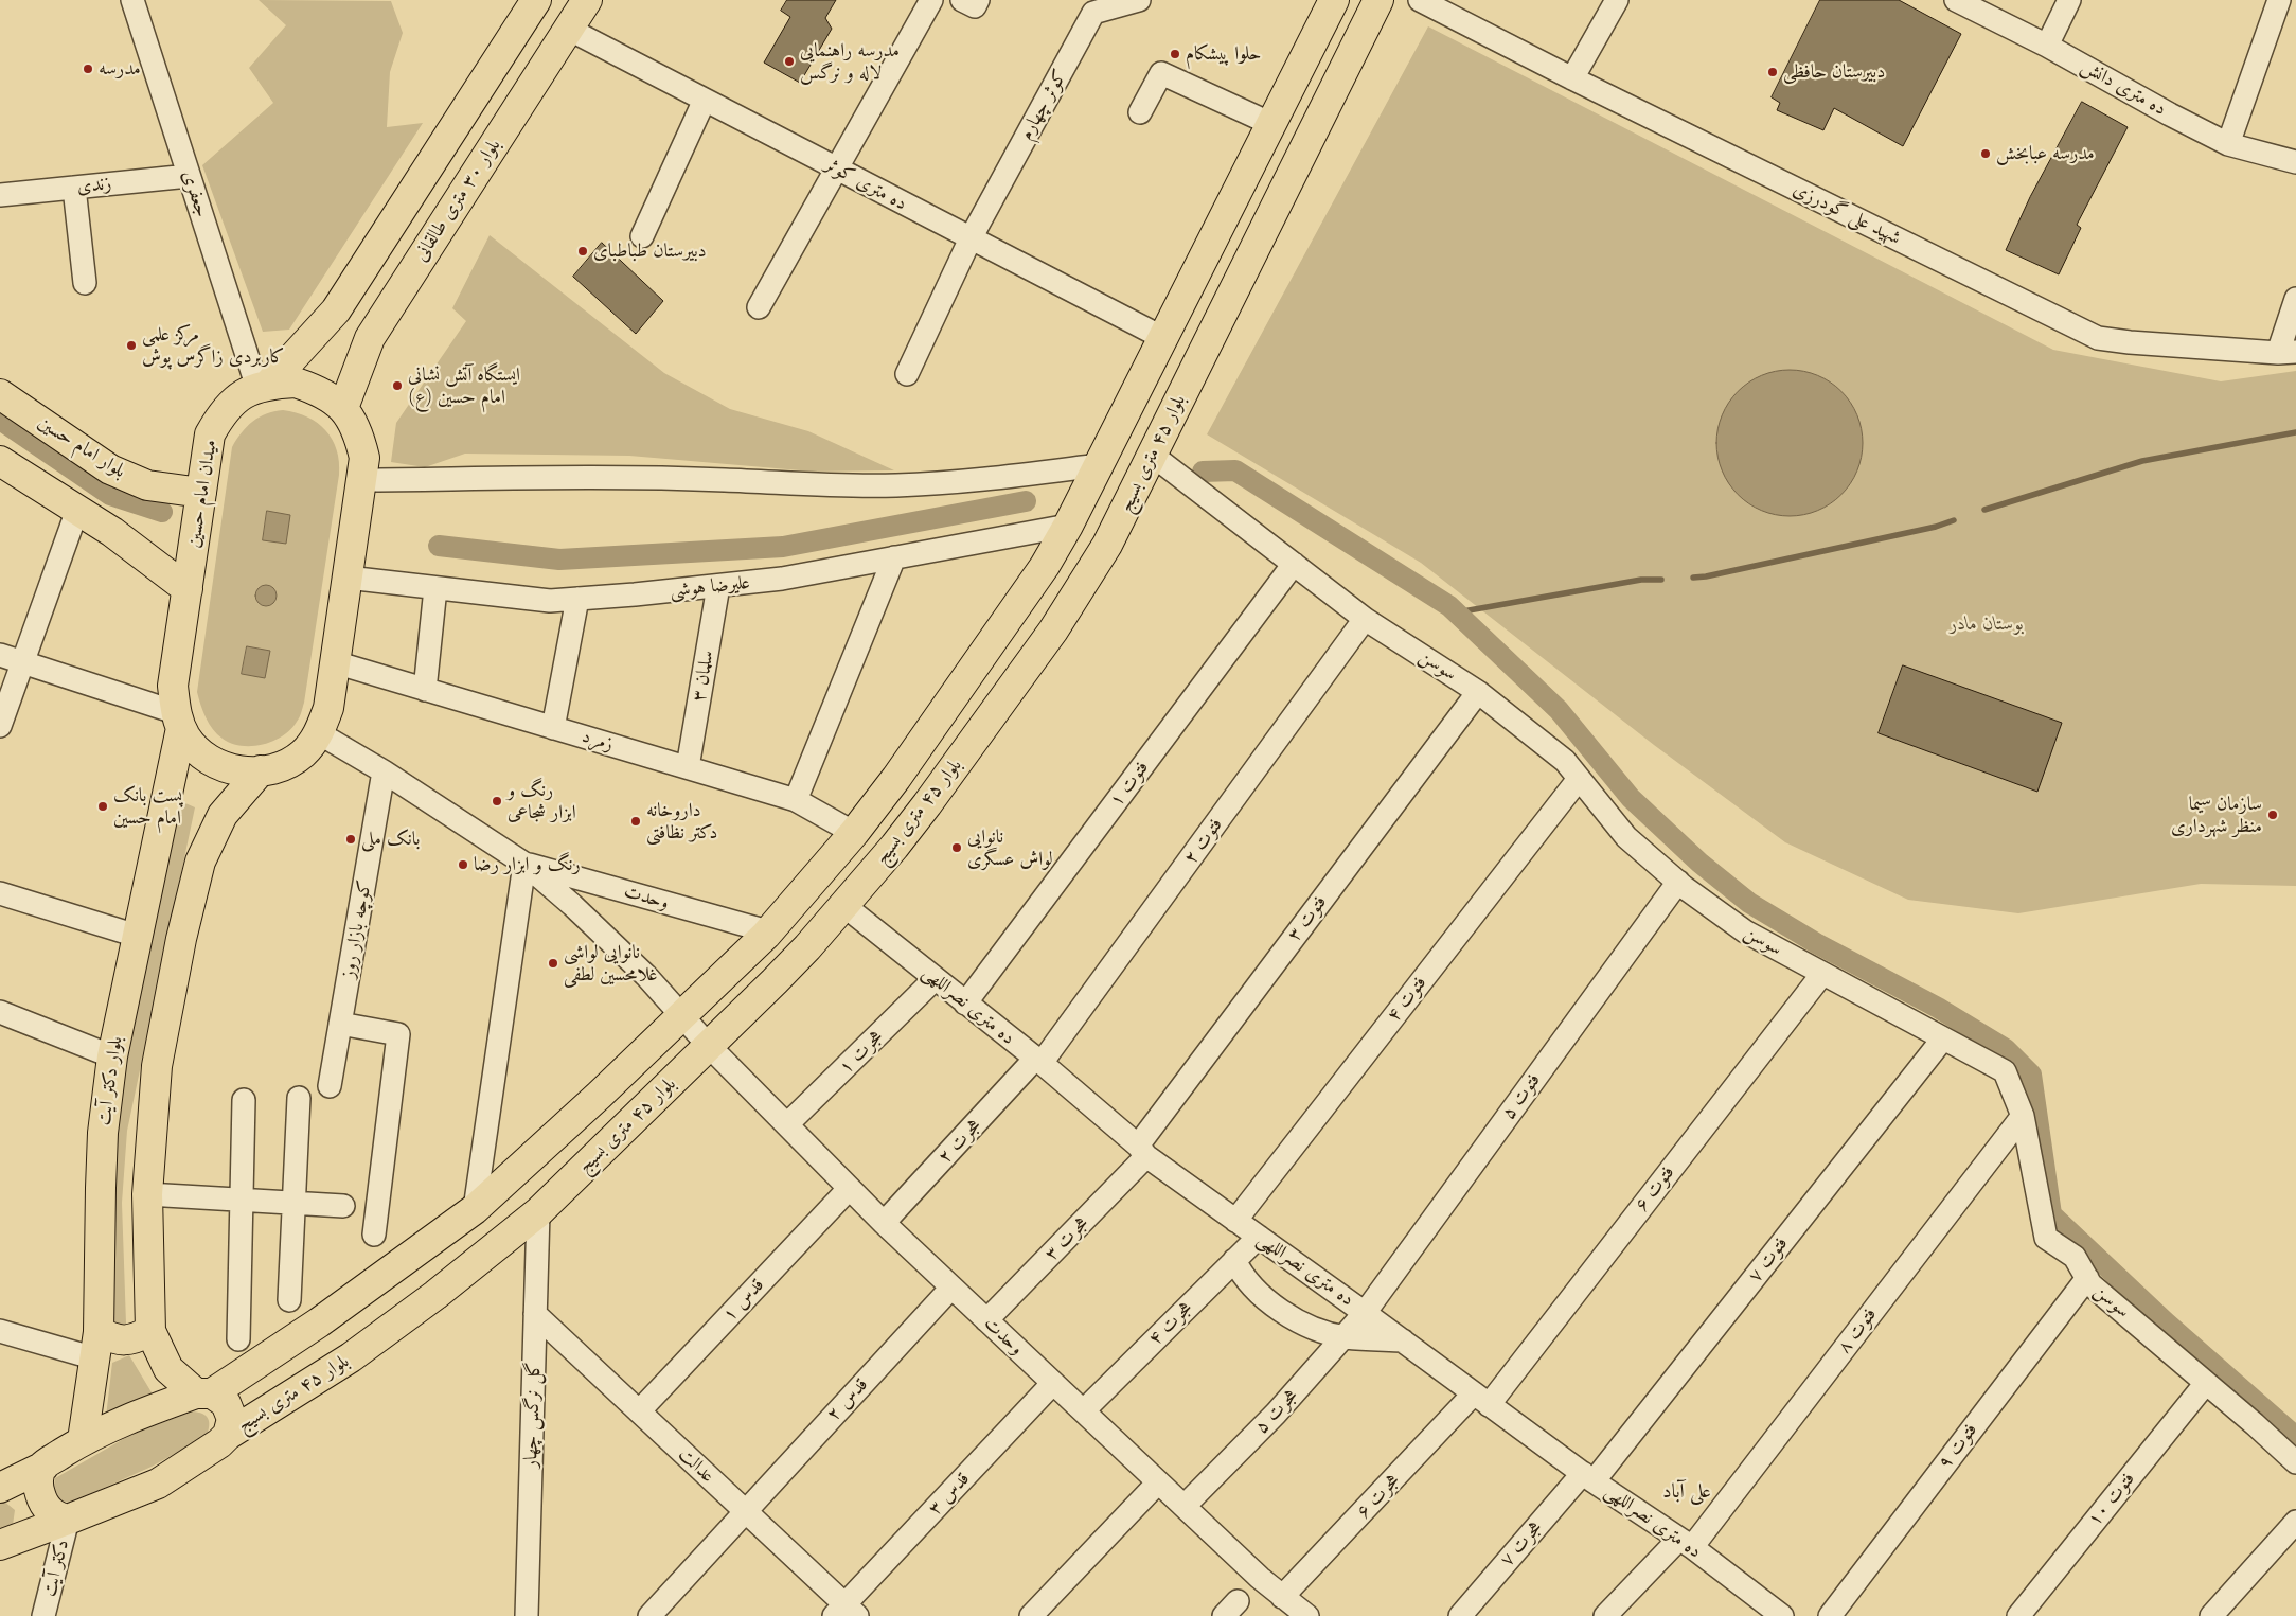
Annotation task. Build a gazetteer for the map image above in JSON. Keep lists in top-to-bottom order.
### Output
{
  "streets": {
    "main road": [
      "بلوار ۳۰ متری طالقانی",
      "بلوار امام حسین",
      "بلوار ۴۵ متری بسیج",
      "میدان امام حسین",
      "بلوار دکتر آیت"
    ],
    "street": [
      "ده متری دانش",
      "کوثر چهارم",
      "ده متری کوثر",
      "زندی",
      "جعفری",
      "شهید علی گودرزی",
      "علیرضا هوشی",
      "سوسن",
      "سلمان ۳",
      "زمرد",
      "فتوت ۱",
      "فتوت ۲",
      "وحدت",
      "فتوت ۳",
      "کوچه بازار روز",
      "فتوت ۴",
      "ده متری نصراللهی",
      "هجرت ۱",
      "فتوت ۵",
      "هجرت ۲",
      "فتوت ۶",
      "هجرت ۳",
      "فتوت ۷",
      "قدس ۱",
      "هجرت ۴",
      "فتوت ۸",
      "قدس ۲",
      "هجرت ۵",
      "گل نرگس چهار",
      "فتوت ۹",
      "عدالت",
      "قدس ۳",
      "هجرت ۶",
      "فتوت ۱۰",
      "هجرت ۷",
      "دکتر آیت"
    ]
  },
  "crossings": [
    ["کوثر چهارم", "ده متری کوثر"],
    ["ده متری کوثر", "بلوار ۳۰ متری طالقانی"],
    ["ده متری کوثر", "بلوار ۴۵ متری بسیج"],
    ["زندی", "جعفری"],
    ["جعفری", "میدان امام حسین"],
    ["بلوار ۳۰ متری طالقانی", "میدان امام حسین"],
    ["بلوار امام حسین", "میدان امام حسین"],
    ["بلوار ۴۵ متری بسیج", "علیرضا هوشی"],
    ["بلوار ۴۵ متری بسیج", "سوسن"],
    ["بلوار ۴۵ متری بسیج", "زمرد"],
    ["بلوار ۴۵ متری بسیج", "وحدت"],
    ["بلوار ۴۵ متری بسیج", "ده متری نصراللهی"],
    ["بلوار ۴۵ متری بسیج", "بلوار دکتر آیت"],
    ["بلوار ۴۵ متری بسیج", "گل نرگس چهار"],
    ["بلوار ۴۵ متری بسیج", "دکتر آیت"],
    ["میدان امام حسین", "علیرضا هوشی"],
    ["میدان امام حسین", "زمرد"],
    ["میدان امام حسین", "وحدت"],
    ["میدان امام حسین", "بلوار دکتر آیت"],
    ["علیرضا هوشی", "سلمان ۳"],
    ["سوسن", "فتوت ۱"],
    ["سوسن", "فتوت ۲"],
    ["سوسن", "فتوت ۳"],
    ["سوسن", "فتوت ۴"],
    ["سوسن", "فتوت ۵"],
    ["سوسن", "فتوت ۶"],
    ["سوسن", "فتوت ۷"],
    ["سوسن", "فتوت ۸"],
    ["سوسن", "فتوت ۹"],
    ["سوسن", "فتوت ۱۰"],
    ["سلمان ۳", "زمرد"],
    ["فتوت ۱", "ده متری نصراللهی"],
    ["فتوت ۲", "ده متری نصراللهی"],
    ["فتوت ۲", "هجرت ۲"],
    ["وحدت", "کوچه بازار روز"],
    ["وحدت", "هجرت ۱"],
    ["وحدت", "هجرت ۲"],
    ["وحدت", "هجرت ۳"],
    ["وحدت", "قدس ۱"],
    ["وحدت", "هجرت ۴"],
    ["وحدت", "قدس ۲"],
    ["وحدت", "هجرت ۵"],
    ["وحدت", "قدس ۳"],
    ["وحدت", "هجرت ۶"],
    ["فتوت ۳", "ده متری نصراللهی"],
    ["فتوت ۳", "هجرت ۳"],
    ["فتوت ۴", "ده متری نصراللهی"],
    ["ده متری نصراللهی", "هجرت ۱"],
    ["ده متری نصراللهی", "فتوت ۵"],
    ["ده متری نصراللهی", "هجرت ۲"],
    ["ده متری نصراللهی", "فتوت ۶"],
    ["ده متری نصراللهی", "هجرت ۳"],
    ["ده متری نصراللهی", "فتوت ۷"],
    ["ده متری نصراللهی", "هجرت ۴"],
    ["ده متری نصراللهی", "فتوت ۸"],
    ["ده متری نصراللهی", "هجرت ۵"],
    ["ده متری نصراللهی", "هجرت ۶"],
    ["ده متری نصراللهی", "هجرت ۷"],
    ["فتوت ۵", "هجرت ۵"],
    ["فتوت ۶", "هجرت ۶"],
    ["فتوت ۷", "هجرت ۷"],
    ["قدس ۱", "عدالت"],
    ["قدس ۲", "عدالت"],
    ["گل نرگس چهار", "عدالت"],
    ["عدالت", "قدس ۳"]
  ],
  "districts": ["علی آباد"],
  "parks": ["بوستان مادر"],
  "places": [
    "حلوا پیشکام",
    "مدرسه راهنمایی لاله و نرگس",
    "مدرسه",
    "دبیرستان حافظی",
    "مدرسه عبابخش",
    "دبیرستان طباطبای",
    "مرکز علمی کاربردی زاگرس پوش",
    "ایستگاه آتش نشانی امام حسین (ع)",
    "رنگ و ابزار شجاعی",
    "پست بانک امام حسین",
    "سازمان سیما منظر شهرداری",
    "داروخانه دکتر نظافتی",
    "بانک ملی",
    "نانوایی لواش عسگری",
    "رنگ و ابزار رضا",
    "نانوایی لواشی غلامحسین لطفی"
  ]
}
